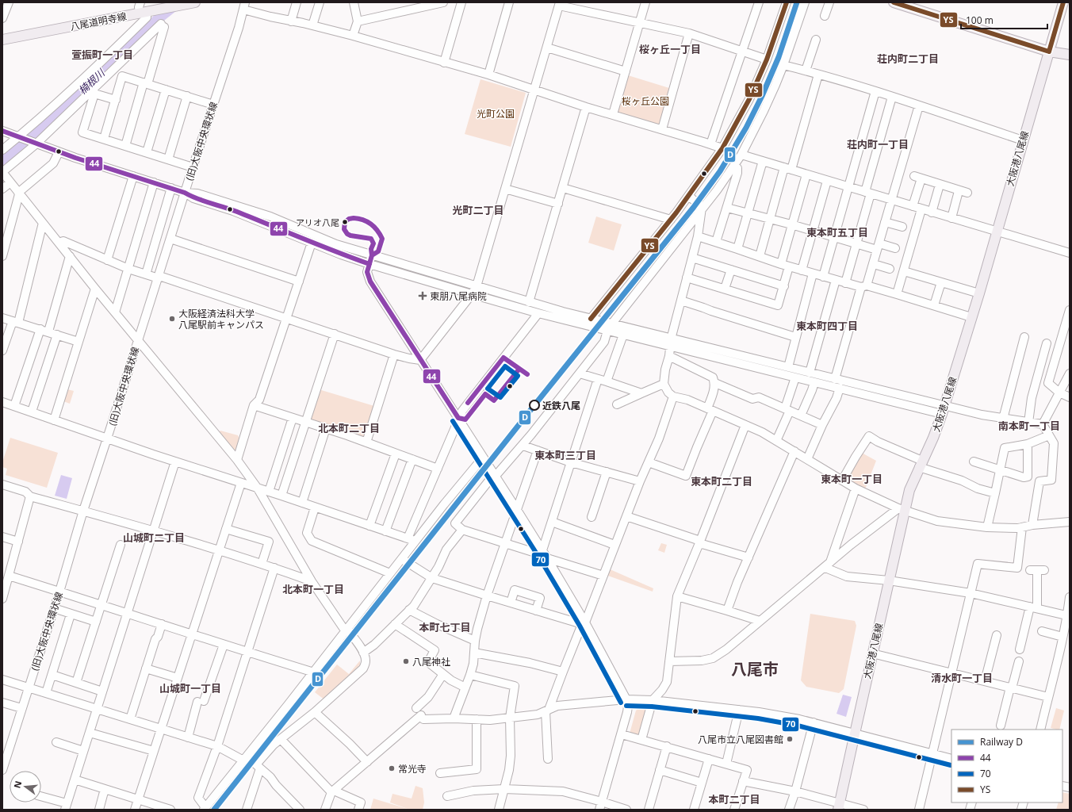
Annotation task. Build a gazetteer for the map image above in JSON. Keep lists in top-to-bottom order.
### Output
{
  "streets": {
    "main road": ["八尾道明寺線", "大阪港八尾線"],
    "street": ["(旧)大阪中央環状線"]
  },
  "districts": [
    "桜ヶ丘一丁目",
    "萱振町一丁目",
    "荘内町二丁目",
    "荘内町一丁目",
    "光町二丁目",
    "東本町五丁目",
    "東本町四丁目",
    "南本町一丁目",
    "北本町二丁目",
    "東本町三丁目",
    "東本町一丁目",
    "東本町二丁目",
    "山城町二丁目",
    "北本町一丁目",
    "本町七丁目",
    "八尾市",
    "清水町一丁目",
    "山城町一丁目",
    "本町二丁目"
  ],
  "water": ["楠根川"],
  "parks": ["桜ヶ丘公園", "光町公園"],
  "places": {
    "other": [
      "アリオ八尾",
      "大阪経済法科大学 八尾駅前キャンパス",
      "近鉄八尾",
      "八尾神社",
      "八尾市立八尾図書館",
      "常光寺"
    ],
    "health": ["東朋八尾病院"]
  },
  "lines": [
    "rail line D",
    "transit line YS",
    "transit line 44",
    "transit line 70"
  ],
  "legend": [
    "Railway D",
    "44",
    "70",
    "YS"
  ],
  "scale_bar": "100 m",
  "north": "left"
}
